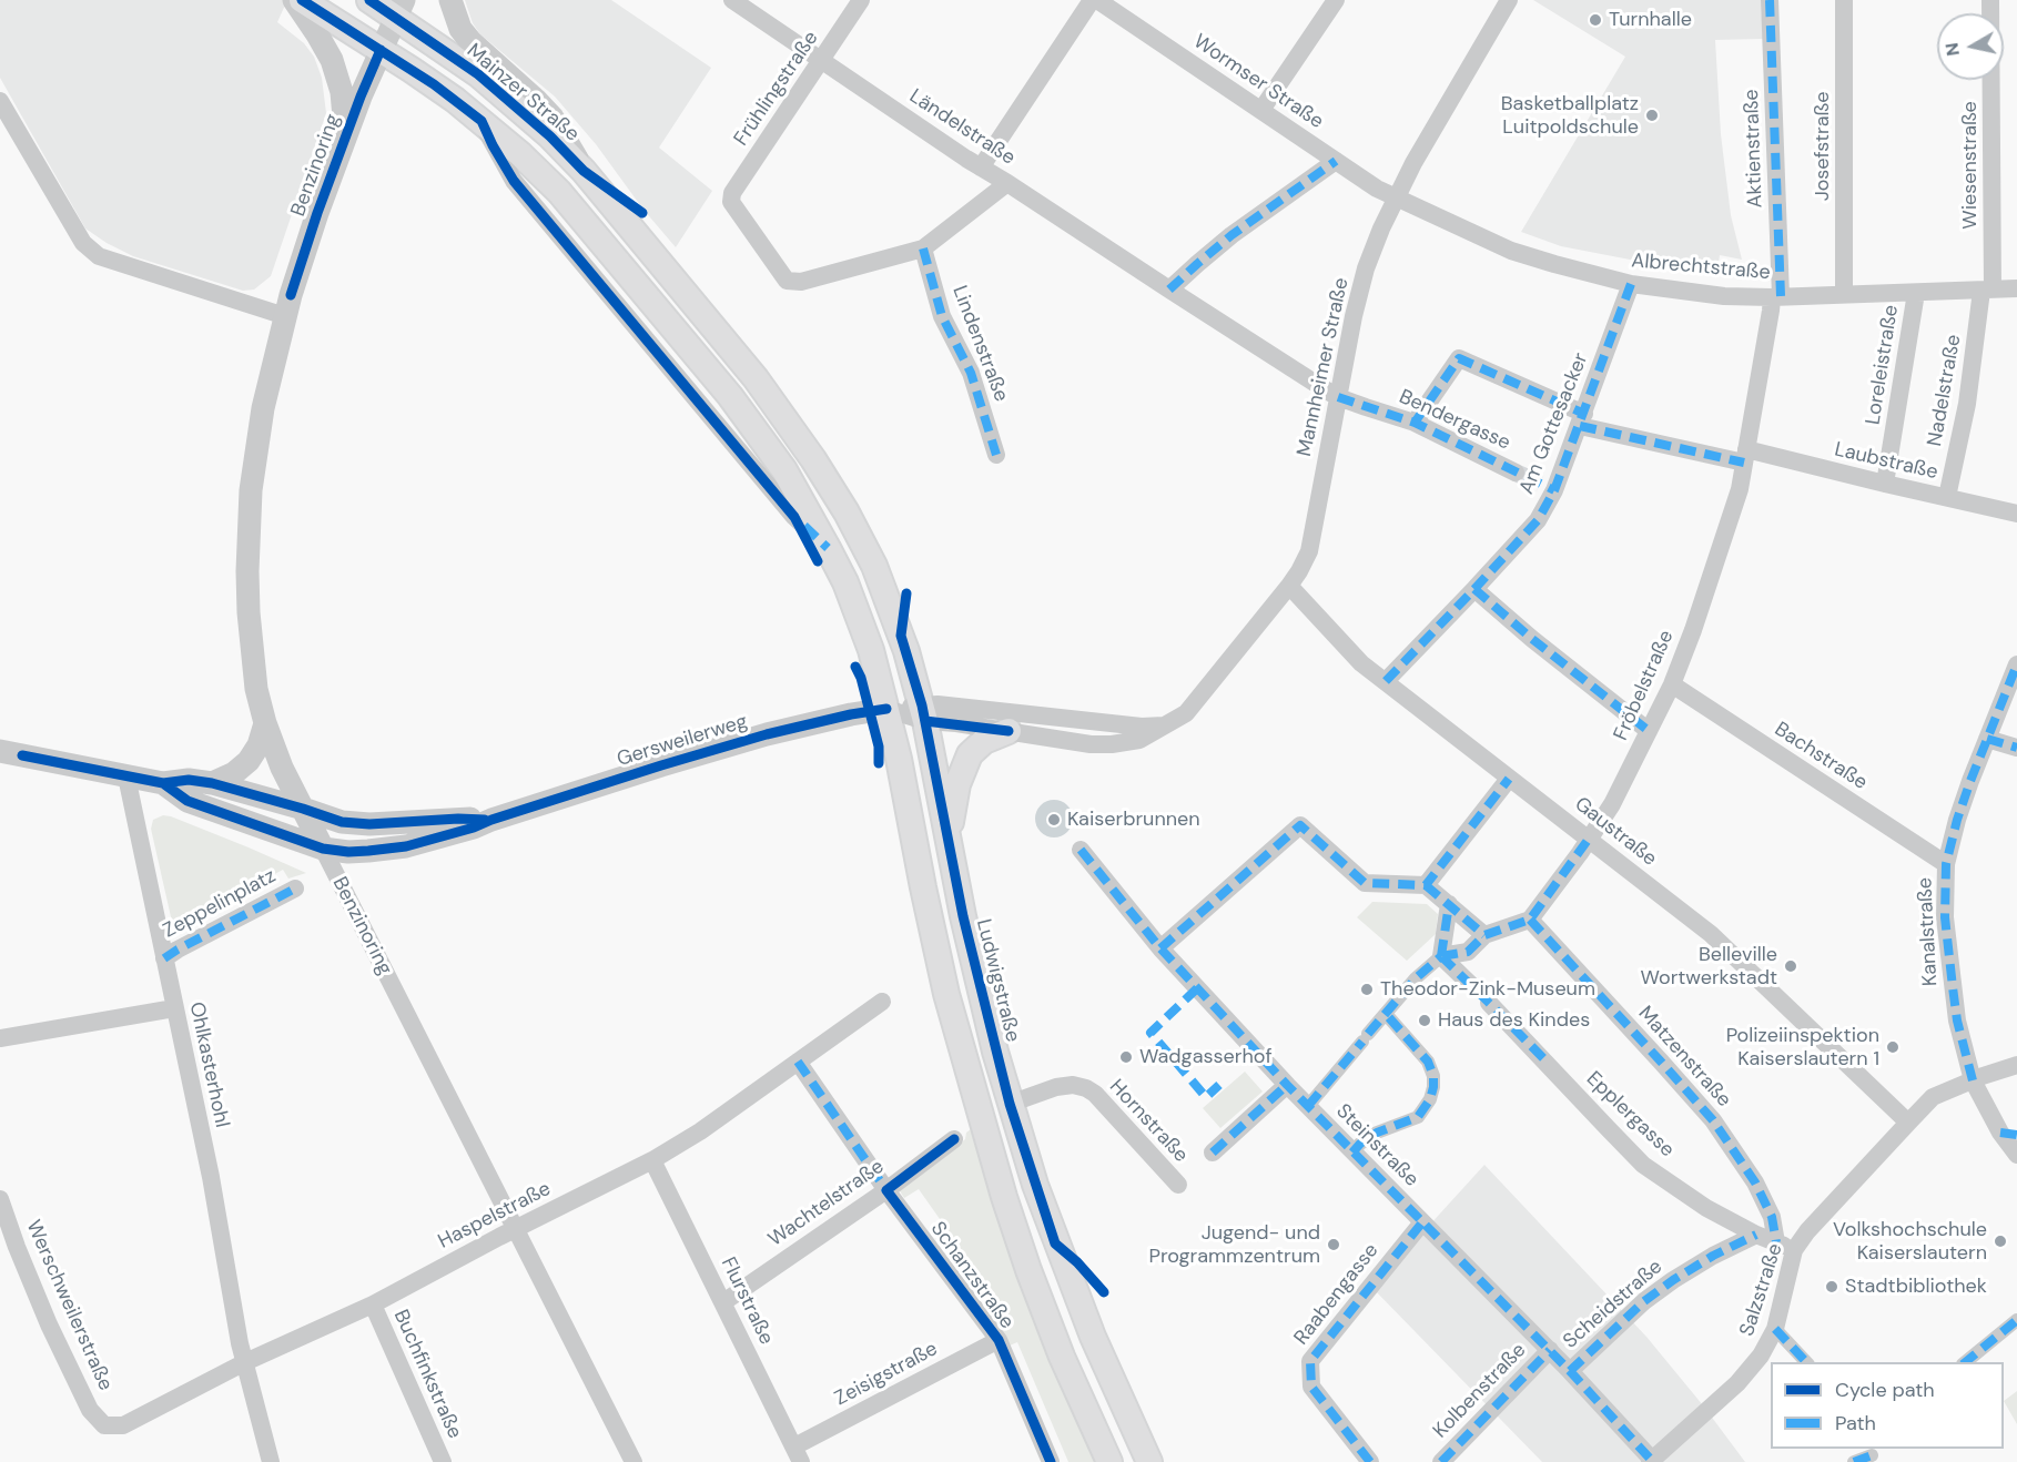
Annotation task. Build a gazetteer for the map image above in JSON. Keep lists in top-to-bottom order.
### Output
{
  "streets": {
    "main road": ["Mainzer Straße", "Ludwigstraße"],
    "street": [
      "Wormser Straße",
      "Frühlingstraße",
      "Ländelstraße",
      "Josefstraße",
      "Aktienstraße",
      "Benzinoring",
      "Wiesenstraße",
      "Albrechtstraße",
      "Lindenstraße",
      "Loreleistraße",
      "Mannheimer Straße",
      "Nadelstraße",
      "Bendergasse",
      "Am Gottesacker",
      "Laubstraße",
      "Fröbelstraße",
      "Gersweilerweg",
      "Bachstraße",
      "Gaustraße",
      "Zeppelinplatz",
      "Kanalstraße",
      "Matzenstraße",
      "Ohlkasterhohl",
      "Epplergasse",
      "Hornstraße",
      "Steinstraße",
      "Wachtelstraße",
      "Haspelstraße",
      "Schanzstraße",
      "Salzstraße",
      "Raabengasse",
      "Flurstraße",
      "Scheidstraße",
      "Werschweilerstraße",
      "Buchfinkstraße",
      "Zeisigstraße",
      "Kolbenstraße"
    ]
  },
  "crossings": [
    ["Wormser Straße", "Albrechtstraße"],
    ["Wormser Straße", "Mannheimer Straße"],
    ["Frühlingstraße", "Ländelstraße"],
    ["Frühlingstraße", "Lindenstraße"],
    ["Mainzer Straße", "Benzinoring"],
    ["Mainzer Straße", "Mannheimer Straße"],
    ["Mainzer Straße", "Gersweilerweg"],
    ["Mainzer Straße", "Ludwigstraße"],
    ["Ländelstraße", "Mannheimer Straße"],
    ["Ländelstraße", "Bendergasse"],
    ["Josefstraße", "Albrechtstraße"],
    ["Aktienstraße", "Albrechtstraße"],
    ["Aktienstraße", "Fröbelstraße"],
    ["Benzinoring", "Gersweilerweg"],
    ["Benzinoring", "Haspelstraße"],
    ["Wiesenstraße", "Albrechtstraße"],
    ["Wiesenstraße", "Nadelstraße"],
    ["Albrechtstraße", "Loreleistraße"],
    ["Albrechtstraße", "Mannheimer Straße"],
    ["Albrechtstraße", "Nadelstraße"],
    ["Albrechtstraße", "Am Gottesacker"],
    ["Albrechtstraße", "Fröbelstraße"],
    ["Loreleistraße", "Laubstraße"],
    ["Mannheimer Straße", "Bendergasse"],
    ["Mannheimer Straße", "Gersweilerweg"],
    ["Mannheimer Straße", "Gaustraße"],
    ["Mannheimer Straße", "Ludwigstraße"],
    ["Nadelstraße", "Laubstraße"],
    ["Bendergasse", "Laubstraße"],
    ["Am Gottesacker", "Laubstraße"],
    ["Am Gottesacker", "Gaustraße"],
    ["Laubstraße", "Fröbelstraße"],
    ["Fröbelstraße", "Bachstraße"],
    ["Fröbelstraße", "Gaustraße"],
    ["Fröbelstraße", "Matzenstraße"],
    ["Gersweilerweg", "Ludwigstraße"],
    ["Gersweilerweg", "Ohlkasterhohl"],
    ["Bachstraße", "Kanalstraße"],
    ["Gaustraße", "Salzstraße"],
    ["Zeppelinplatz", "Ohlkasterhohl"],
    ["Kanalstraße", "Salzstraße"],
    ["Ludwigstraße", "Hornstraße"],
    ["Matzenstraße", "Epplergasse"],
    ["Ohlkasterhohl", "Haspelstraße"],
    ["Epplergasse", "Salzstraße"],
    ["Epplergasse", "Scheidstraße"],
    ["Hornstraße", "Steinstraße"],
    ["Steinstraße", "Salzstraße"],
    ["Steinstraße", "Raabengasse"],
    ["Steinstraße", "Scheidstraße"],
    ["Steinstraße", "Kolbenstraße"],
    ["Wachtelstraße", "Schanzstraße"],
    ["Wachtelstraße", "Flurstraße"],
    ["Haspelstraße", "Schanzstraße"],
    ["Haspelstraße", "Flurstraße"],
    ["Haspelstraße", "Werschweilerstraße"],
    ["Haspelstraße", "Buchfinkstraße"],
    ["Schanzstraße", "Zeisigstraße"],
    ["Flurstraße", "Zeisigstraße"]
  ],
  "places": [
    "Turnhalle",
    "Basketballplatz Luitpoldschule",
    "Kaiserbrunnen",
    "Belleville Wortwerkstadt",
    "Theodor-Zink-Museum",
    "Haus des Kindes",
    "Polizeiinspektion Kaiserslautern 1",
    "Wadgasserhof",
    "Volkshochschule Kaiserslautern",
    "Jugend- und Programmzentrum",
    "Stadtbibliothek"
  ],
  "legend": ["Cycle path", "Path"],
  "north": "left"
}
